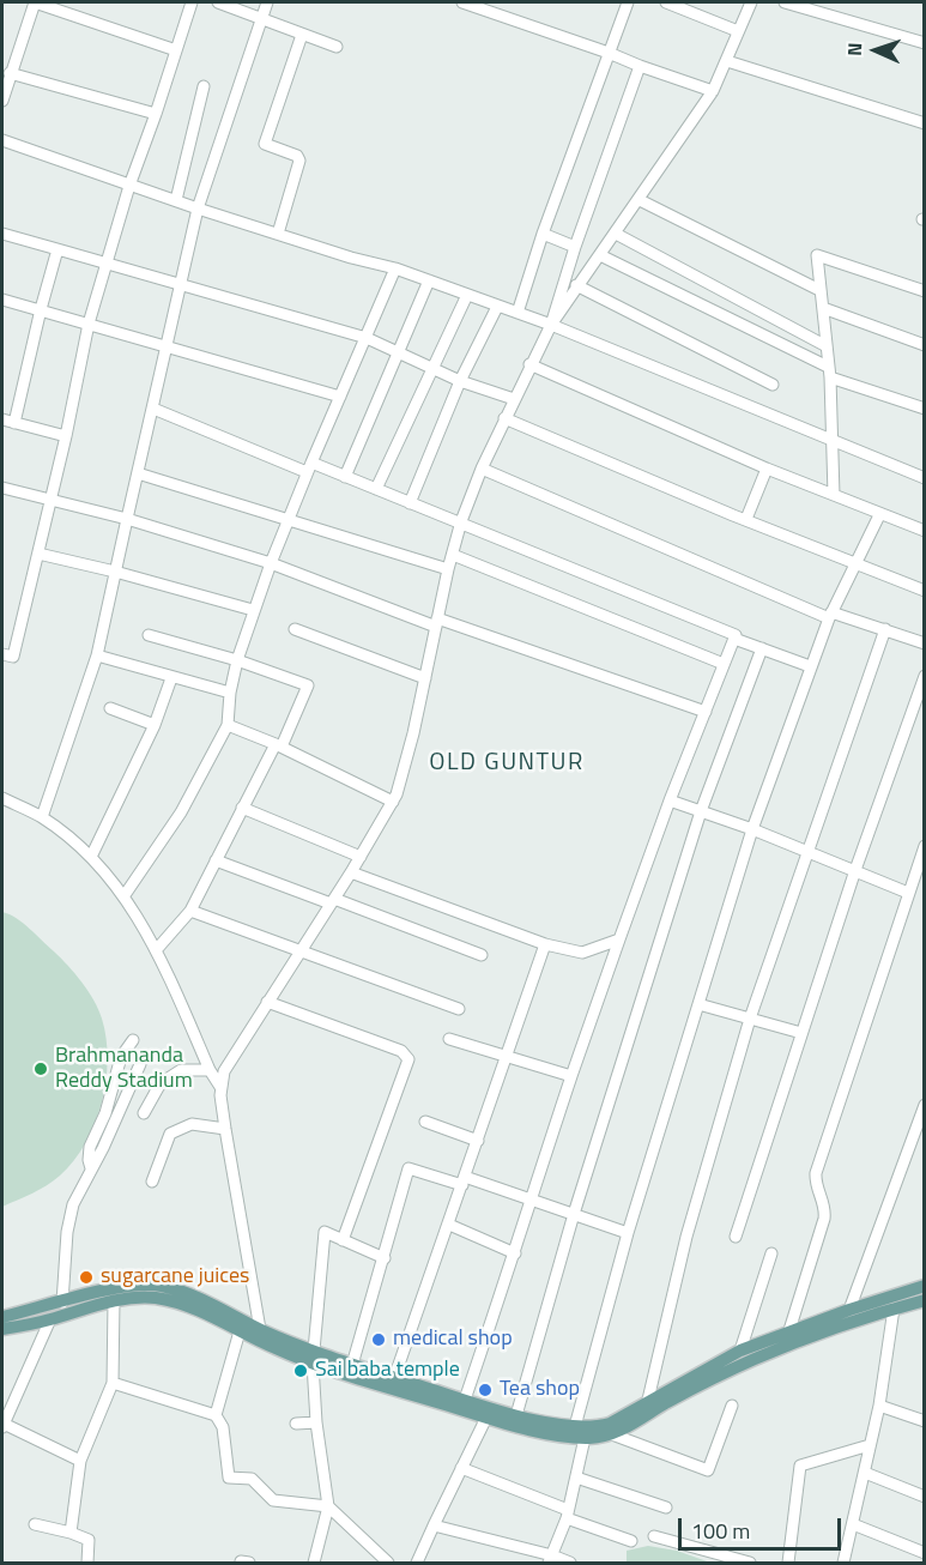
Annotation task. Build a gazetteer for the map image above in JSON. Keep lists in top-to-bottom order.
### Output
{
  "districts": ["OLD GUNTUR"],
  "places": [
    "Brahmananda Reddy Stadium",
    "sugarcane juices",
    "medical shop",
    "Sai baba temple",
    "Tea shop"
  ],
  "scale_bar": "100 m",
  "north": "left"
}
